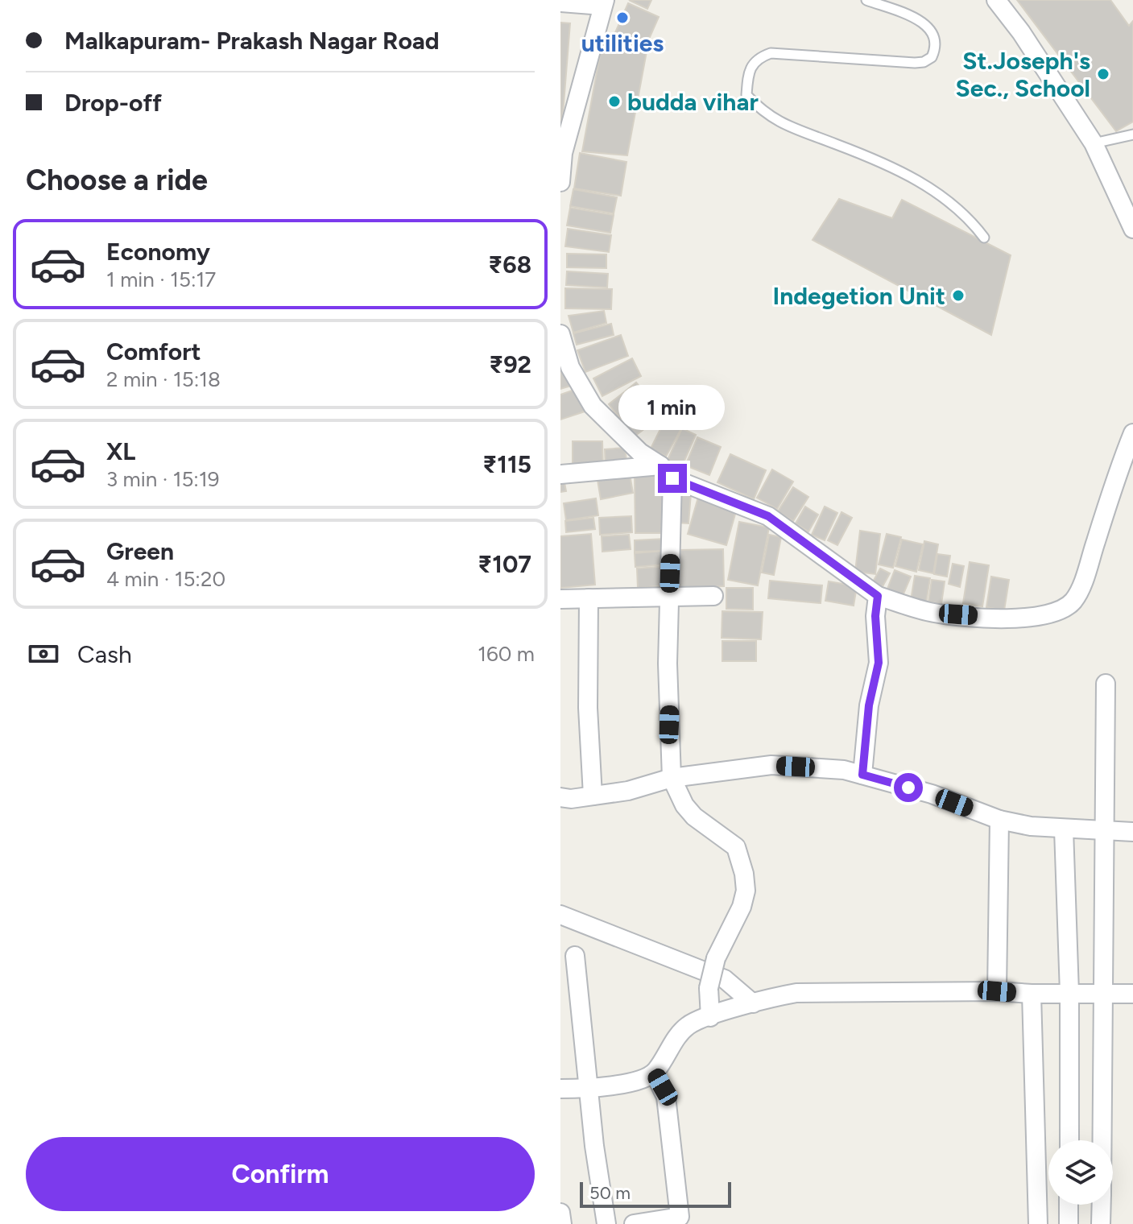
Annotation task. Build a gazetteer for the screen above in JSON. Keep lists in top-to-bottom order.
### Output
{
  "places": [
    "utilities",
    "St.Joseph's Sec., School",
    "budda vihar",
    "Indegetion Unit"
  ],
  "scale_bar": "50 m",
  "page": {
    "banner": ["Malkapuram- Prakash Nagar Road", "Drop-off"],
    "heading": "Choose a ride",
    "list": [
      {
        "name": "Economy",
        "note": "1 min · 15:17",
        "value": "₹68"
      },
      {
        "name": "Comfort",
        "note": "2 min · 15:18",
        "value": "₹92"
      },
      {
        "name": "XL",
        "note": "3 min · 15:19",
        "value": "₹115"
      },
      {
        "name": "Green",
        "note": "4 min · 15:20",
        "value": "₹107"
      }
    ],
    "bubble": "1 min",
    "pay": ["Cash", "160 m"],
    "buttons": "Confirm",
    "scale": "50 m"
  }
}
